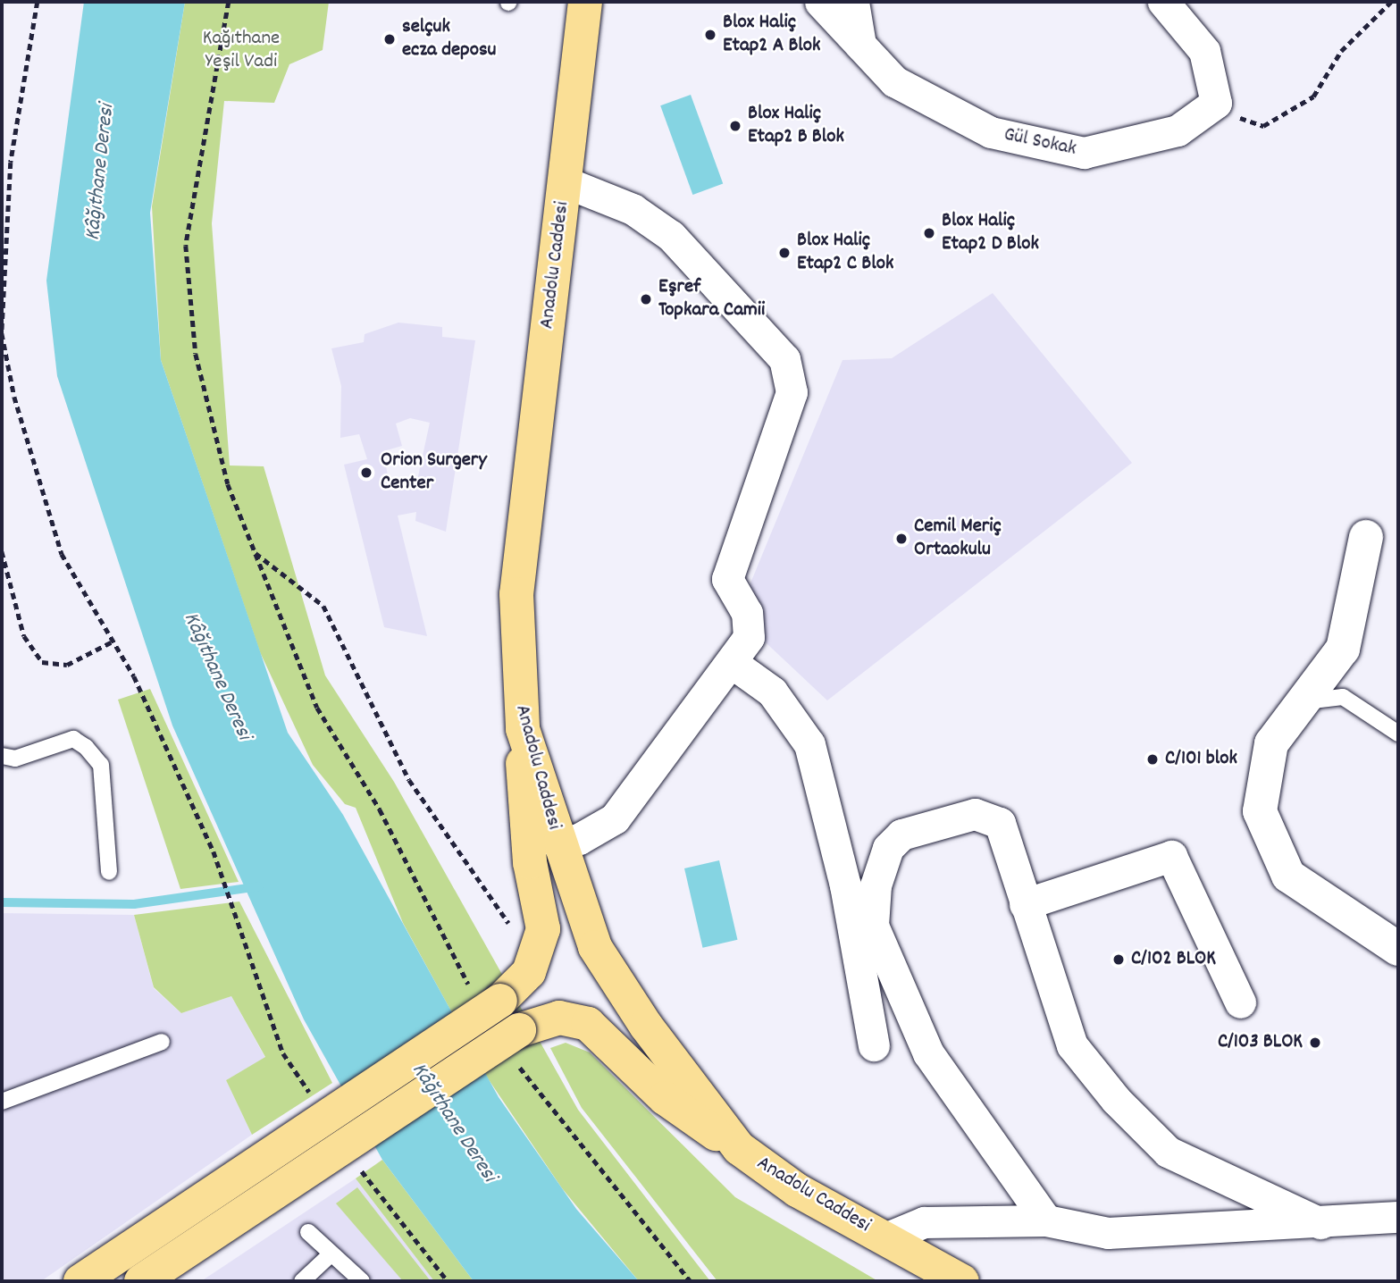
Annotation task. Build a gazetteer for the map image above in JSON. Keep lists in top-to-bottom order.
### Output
{
  "streets": {
    "main road": ["Anadolu Caddesi"],
    "street": ["Gül Sokak"]
  },
  "water": ["Kâğıthane Deresi"],
  "parks": ["Kağıthane Yeşil Vadi"],
  "places": [
    "Blox Haliç Etap2 A Blok",
    "selçuk ecza deposu",
    "Blox Haliç Etap2 B Blok",
    "Blox Haliç Etap2 D Blok",
    "Blox Haliç Etap2 C Blok",
    "Eşref Topkara Camii",
    "Orion Surgery Center",
    "Cemil Meriç Ortaokulu",
    "C/101 blok",
    "C/102 BLOK",
    "C/103 BLOK"
  ]
}
